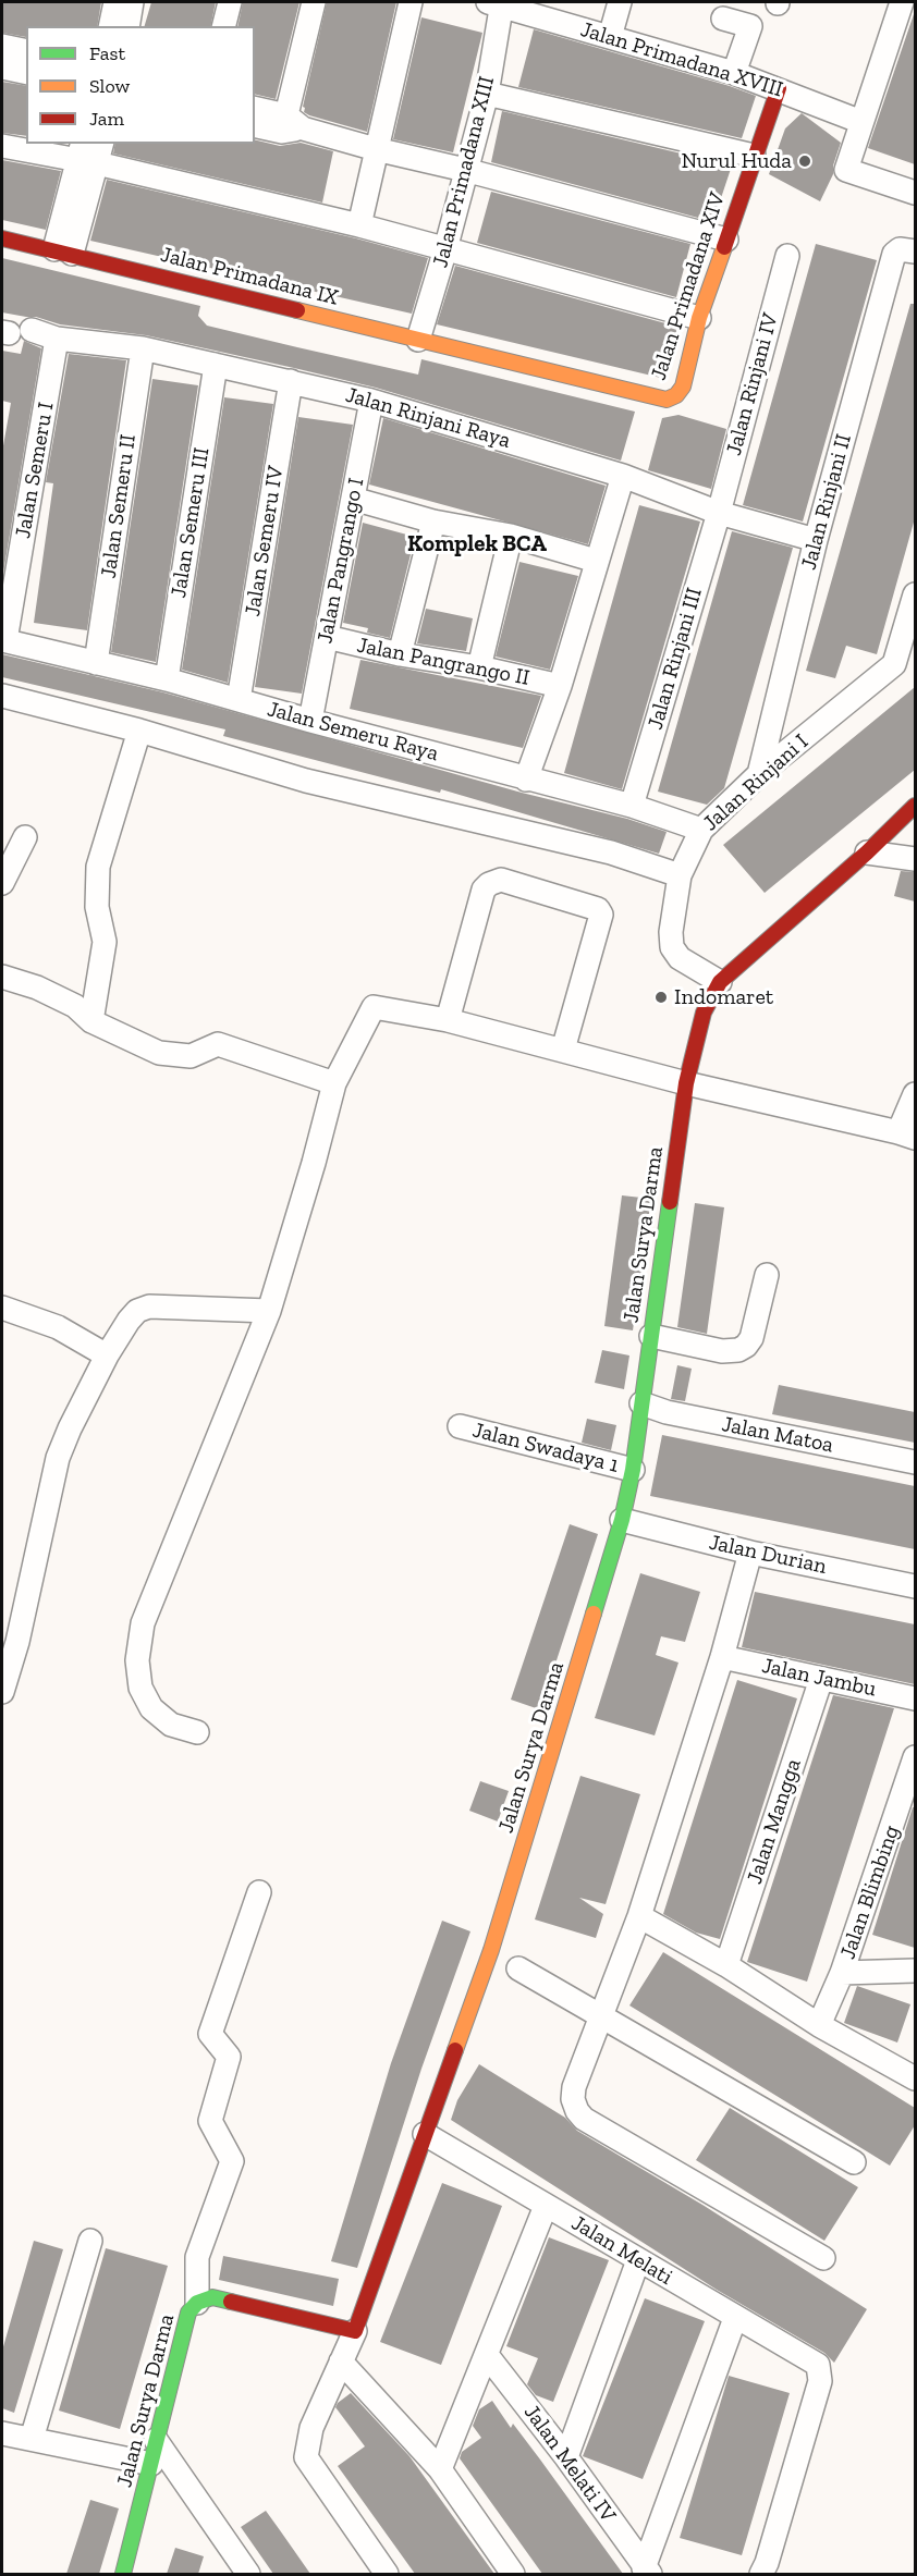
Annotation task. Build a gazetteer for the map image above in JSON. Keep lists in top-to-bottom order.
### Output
{
  "streets": {
    "street": [
      "Jalan Primadana XVIII",
      "Jalan Primadana XIII",
      "Jalan Primadana IX",
      "Jalan Primadana XIV",
      "Jalan Rinjani IV",
      "Jalan Rinjani Raya",
      "Jalan Semeru I",
      "Jalan Rinjani II",
      "Jalan Semeru II",
      "Jalan Semeru III",
      "Jalan Semeru IV",
      "Jalan Pangrango I",
      "Jalan Rinjani III",
      "Jalan Pangrango II",
      "Jalan Semeru Raya",
      "Jalan Rinjani I",
      "Jalan Surya Darma",
      "Jalan Matoa",
      "Jalan Swadaya 1",
      "Jalan Durian",
      "Jalan Jambu",
      "Jalan Mangga",
      "Jalan Blimbing",
      "Jalan Melati",
      "Jalan Melati IV"
    ]
  },
  "crossings": [
    ["Jalan Primadana XVIII", "Jalan Primadana XIII"],
    ["Jalan Primadana XVIII", "Jalan Primadana XIV"],
    ["Jalan Primadana XIII", "Jalan Primadana IX"],
    ["Jalan Primadana XIII", "Jalan Primadana XIV"],
    ["Jalan Primadana IX", "Jalan Primadana XIV"],
    ["Jalan Rinjani IV", "Jalan Rinjani Raya"],
    ["Jalan Rinjani IV", "Jalan Rinjani III"],
    ["Jalan Rinjani Raya", "Jalan Semeru I"],
    ["Jalan Rinjani Raya", "Jalan Rinjani II"],
    ["Jalan Rinjani Raya", "Jalan Semeru II"],
    ["Jalan Rinjani Raya", "Jalan Semeru III"],
    ["Jalan Rinjani Raya", "Jalan Semeru IV"],
    ["Jalan Rinjani Raya", "Jalan Pangrango I"],
    ["Jalan Rinjani Raya", "Jalan Rinjani III"],
    ["Jalan Semeru I", "Jalan Semeru Raya"],
    ["Jalan Rinjani II", "Jalan Rinjani I"],
    ["Jalan Semeru II", "Jalan Semeru Raya"],
    ["Jalan Semeru III", "Jalan Semeru Raya"],
    ["Jalan Semeru IV", "Jalan Semeru Raya"],
    ["Jalan Pangrango I", "Jalan Pangrango II"],
    ["Jalan Pangrango I", "Jalan Semeru Raya"],
    ["Jalan Rinjani III", "Jalan Semeru Raya"],
    ["Jalan Semeru Raya", "Jalan Rinjani I"],
    ["Jalan Rinjani I", "Jalan Surya Darma"],
    ["Jalan Surya Darma", "Jalan Matoa"],
    ["Jalan Surya Darma", "Jalan Swadaya 1"],
    ["Jalan Surya Darma", "Jalan Durian"],
    ["Jalan Surya Darma", "Jalan Melati"],
    ["Jalan Jambu", "Jalan Mangga"]
  ],
  "districts": ["Komplek BCA"],
  "places": ["Nurul Huda", "Indomaret"],
  "legend": ["Fast", "Slow", "Jam"]
}
